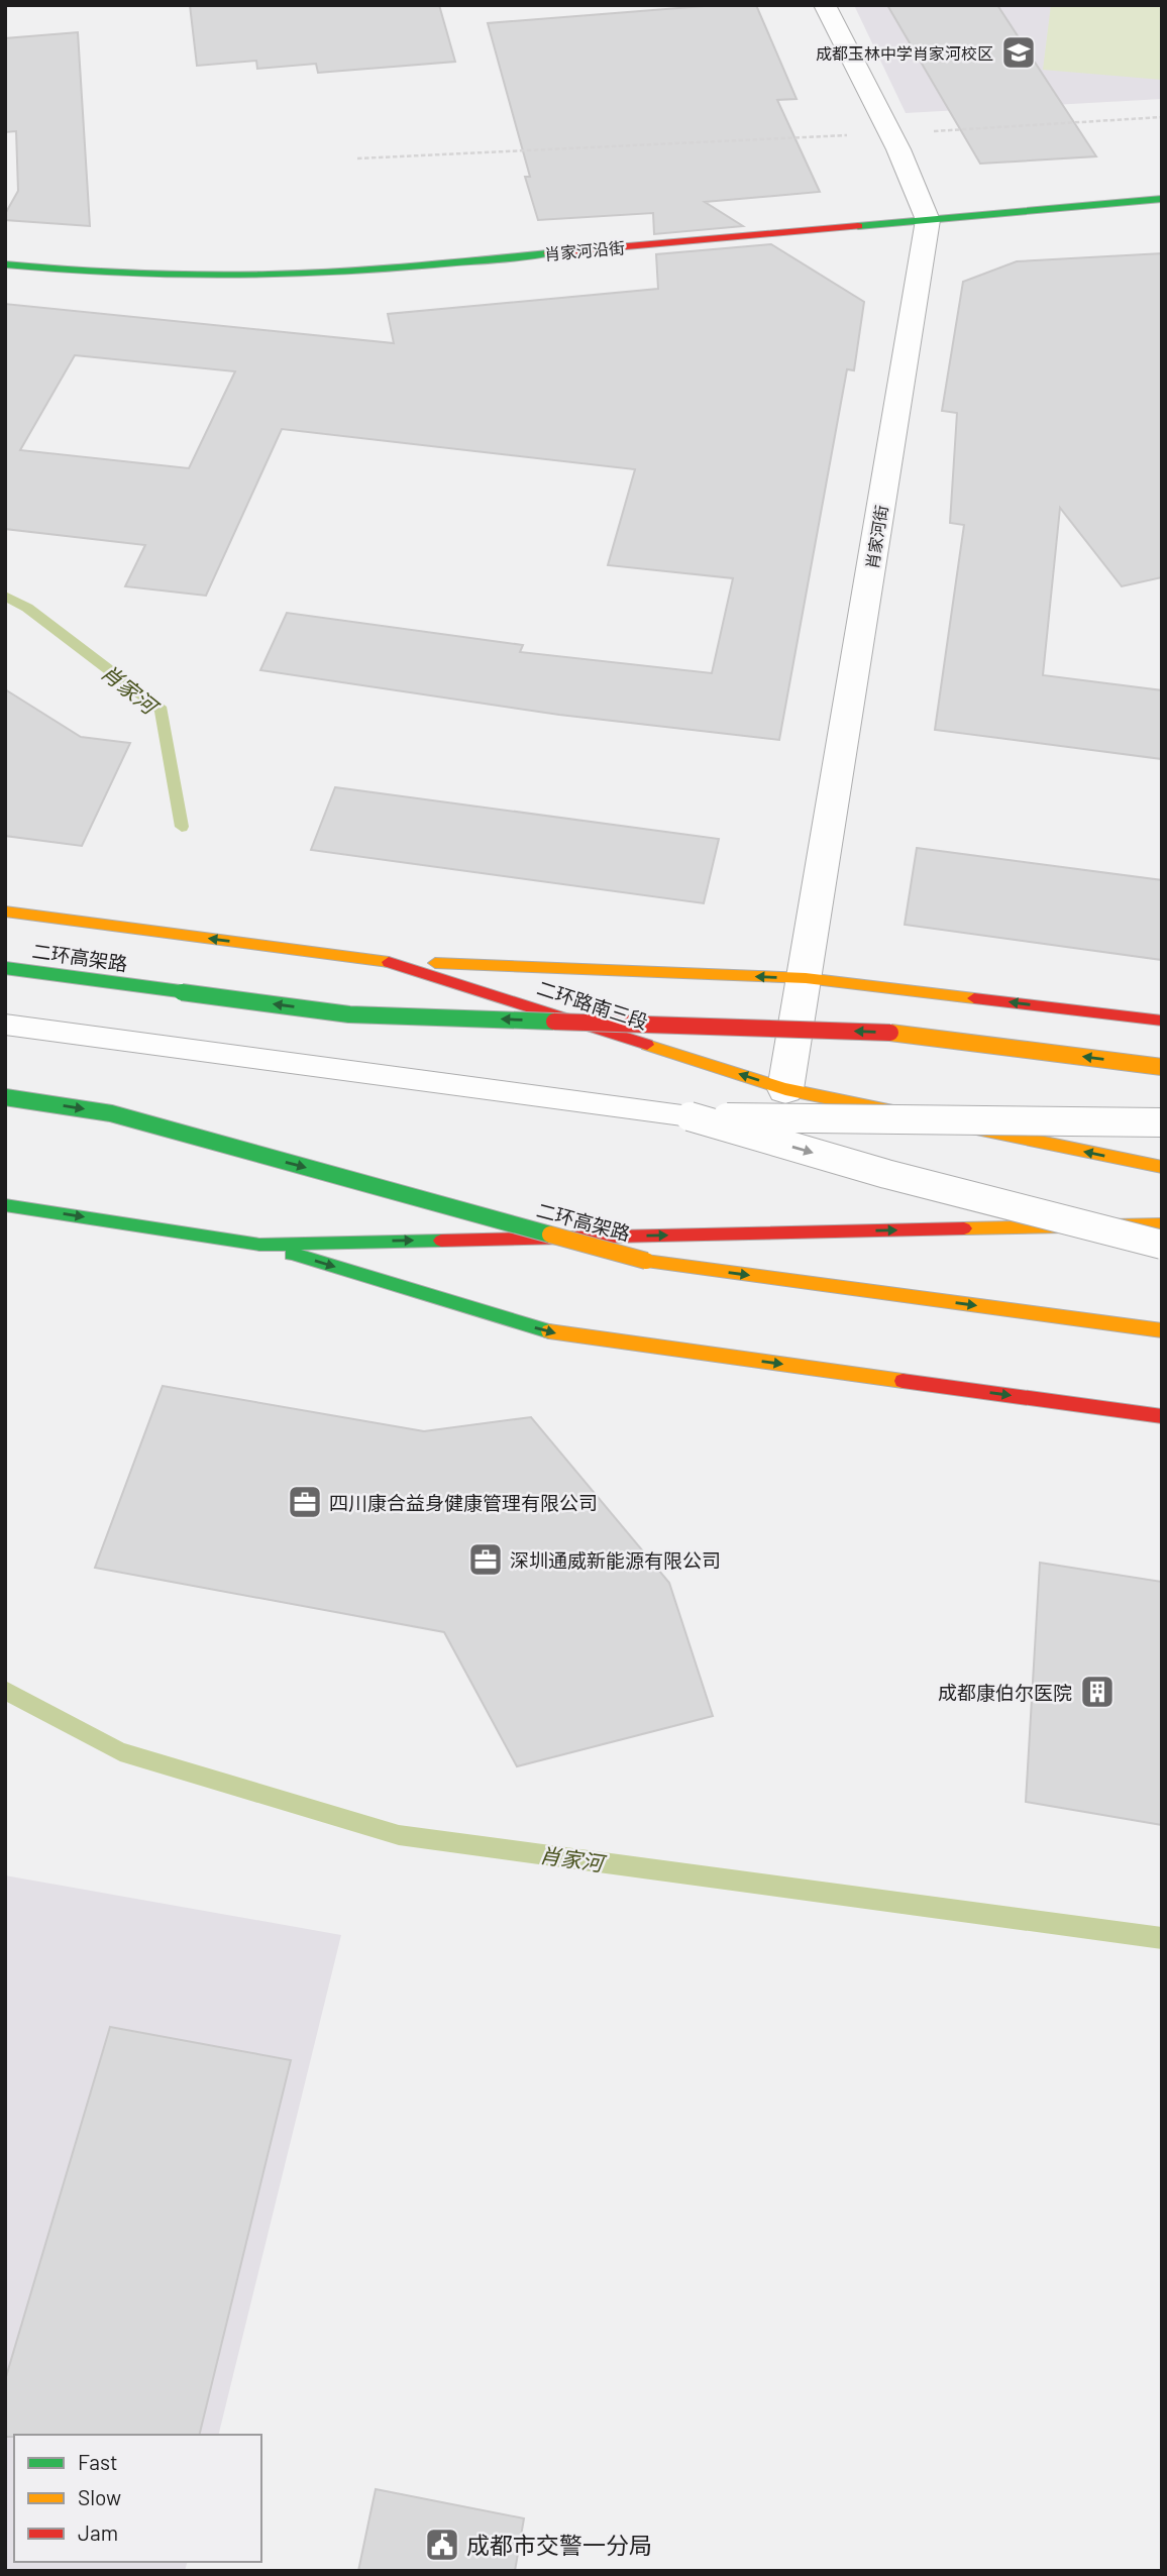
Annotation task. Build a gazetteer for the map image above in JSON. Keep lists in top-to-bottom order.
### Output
{
  "streets": {
    "main road": ["肖家河沿街", "二环高架路", "二环路南三段"],
    "street": ["肖家河街"]
  },
  "crossings": [
    ["肖家河沿街", "肖家河街"],
    ["肖家河街", "二环路南三段"]
  ],
  "water": ["肖家河"],
  "places": {
    "school or university": ["成都玉林中学肖家河校区"],
    "office": ["四川康合益身健康管理有限公司", "深圳通威新能源有限公司"],
    "building": ["成都康伯尔医院"],
    "public building": ["成都市交警一分局"]
  },
  "legend": ["Fast", "Slow", "Jam"]
}
